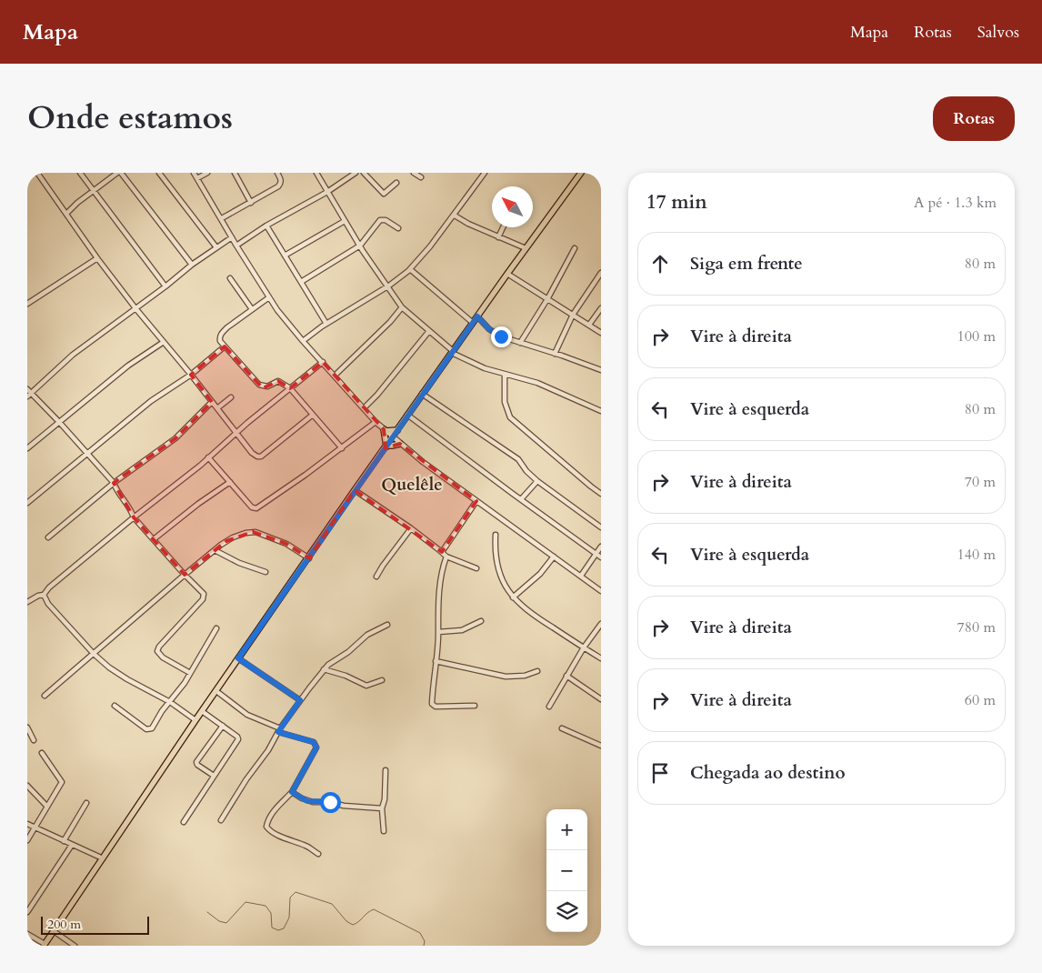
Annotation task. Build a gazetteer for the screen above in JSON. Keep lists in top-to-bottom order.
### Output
{
  "districts": ["Quelêle"],
  "scale_bar": "200 m",
  "north": "top left",
  "page": {
    "header": "Mapa",
    "nav": ["Mapa", "Rotas", "Salvos"],
    "title": "Onde estamos",
    "buttons": "Rotas",
    "heading": ["17 min", "A pé · 1.3 km"],
    "list": [
      ["Siga em frente", "80 m"],
      ["Vire à direita", "100 m"],
      ["Vire à esquerda", "80 m"],
      ["Vire à direita", "70 m"],
      ["Vire à esquerda", "140 m"],
      ["Vire à direita", "780 m"],
      ["Vire à direita", "60 m"],
      "Chegada ao destino"
    ],
    "map_buttons": ["+", "−"],
    "scale": "200 m"
  }
}
